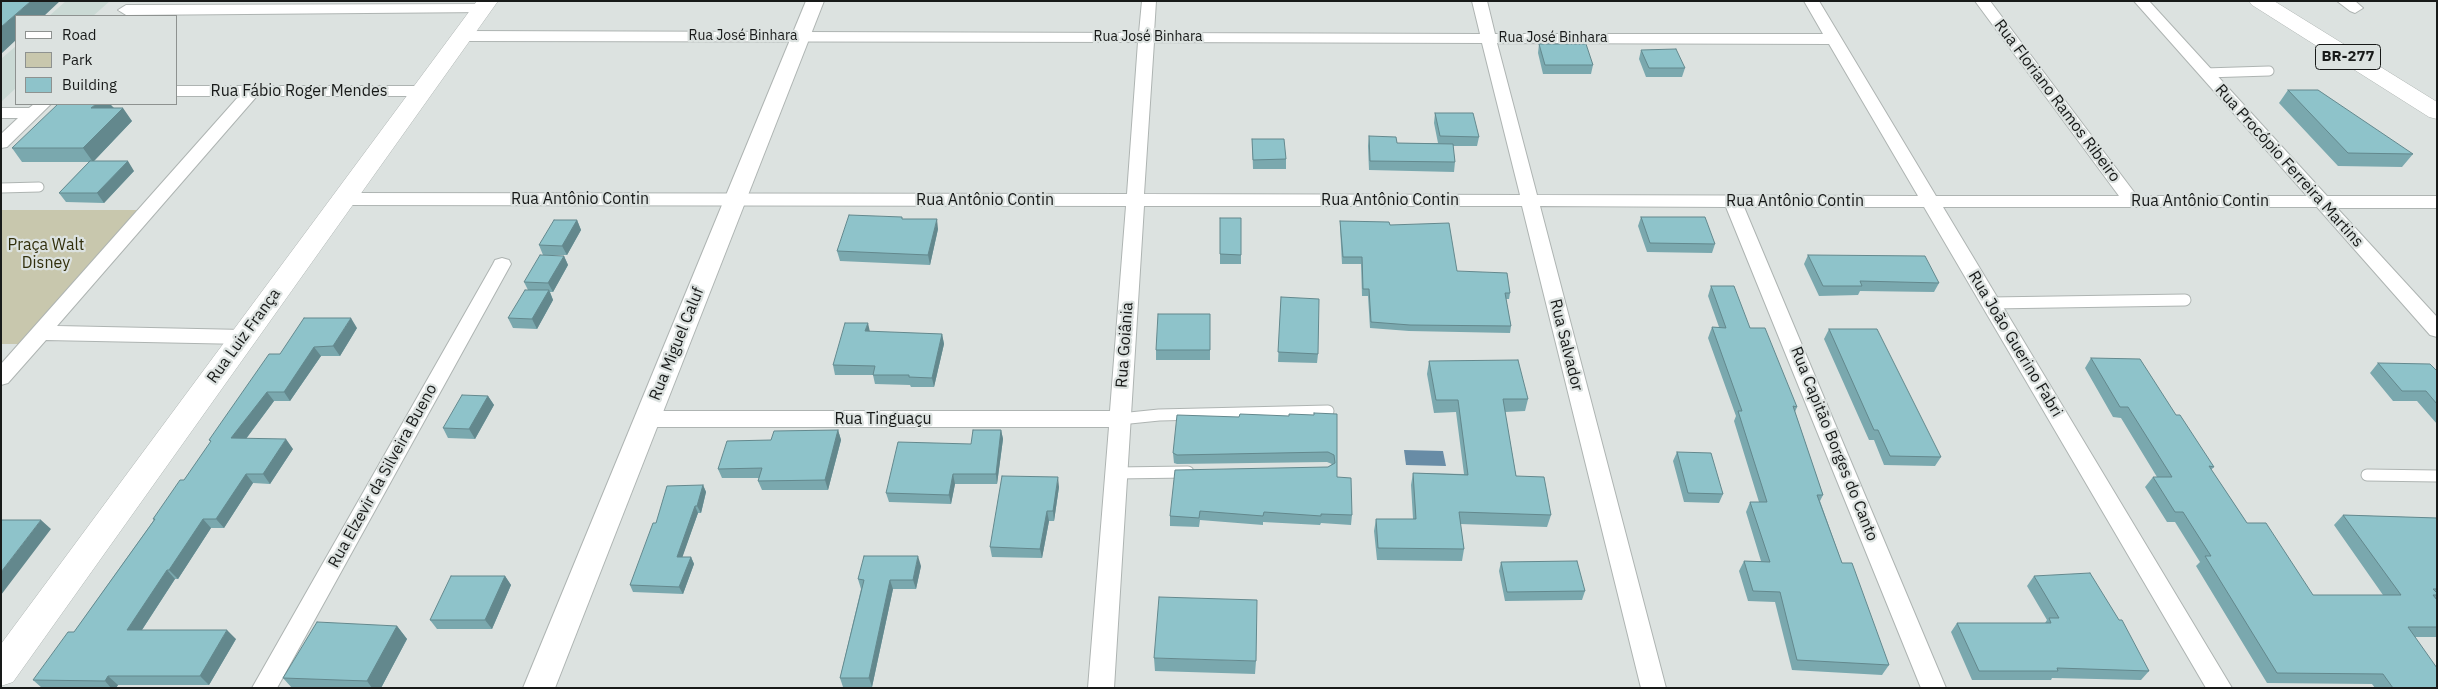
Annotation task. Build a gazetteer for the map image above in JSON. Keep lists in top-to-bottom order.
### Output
{
  "streets": {
    "main road": ["BR-277", "Rua Luiz França"],
    "street": [
      "Rua José Binhara",
      "Rua Fábio Roger Mendes",
      "Rua Floriano Ramos Ribeiro",
      "Rua Procópio Ferreira Martins",
      "Rua Antônio Contin",
      "Rua Miguel Caluf",
      "Rua João Guerino Fabri",
      "Rua Goiânia",
      "Rua Salvador",
      "Rua Tinguaçu",
      "Rua Capitão Borges do Canto",
      "Rua Elzevir da Silveira Bueno"
    ]
  },
  "crossings": [
    ["Rua José Binhara", "Rua Luiz França"],
    ["Rua José Binhara", "Rua Miguel Caluf"],
    ["Rua José Binhara", "Rua João Guerino Fabri"],
    ["Rua José Binhara", "Rua Goiânia"],
    ["Rua José Binhara", "Rua Salvador"],
    ["Rua Fábio Roger Mendes", "Rua Luiz França"],
    ["Rua Floriano Ramos Ribeiro", "Rua Antônio Contin"],
    ["Rua Procópio Ferreira Martins", "Rua Antônio Contin"],
    ["Rua Antônio Contin", "Rua Luiz França"],
    ["Rua Antônio Contin", "Rua Miguel Caluf"],
    ["Rua Antônio Contin", "Rua João Guerino Fabri"],
    ["Rua Antônio Contin", "Rua Goiânia"],
    ["Rua Antônio Contin", "Rua Salvador"],
    ["Rua Antônio Contin", "Rua Capitão Borges do Canto"],
    ["Rua Miguel Caluf", "Rua Tinguaçu"],
    ["Rua Goiânia", "Rua Tinguaçu"]
  ],
  "parks": ["Praça Walt Disney"],
  "legend": ["Road", "Park", "Building"]
}
